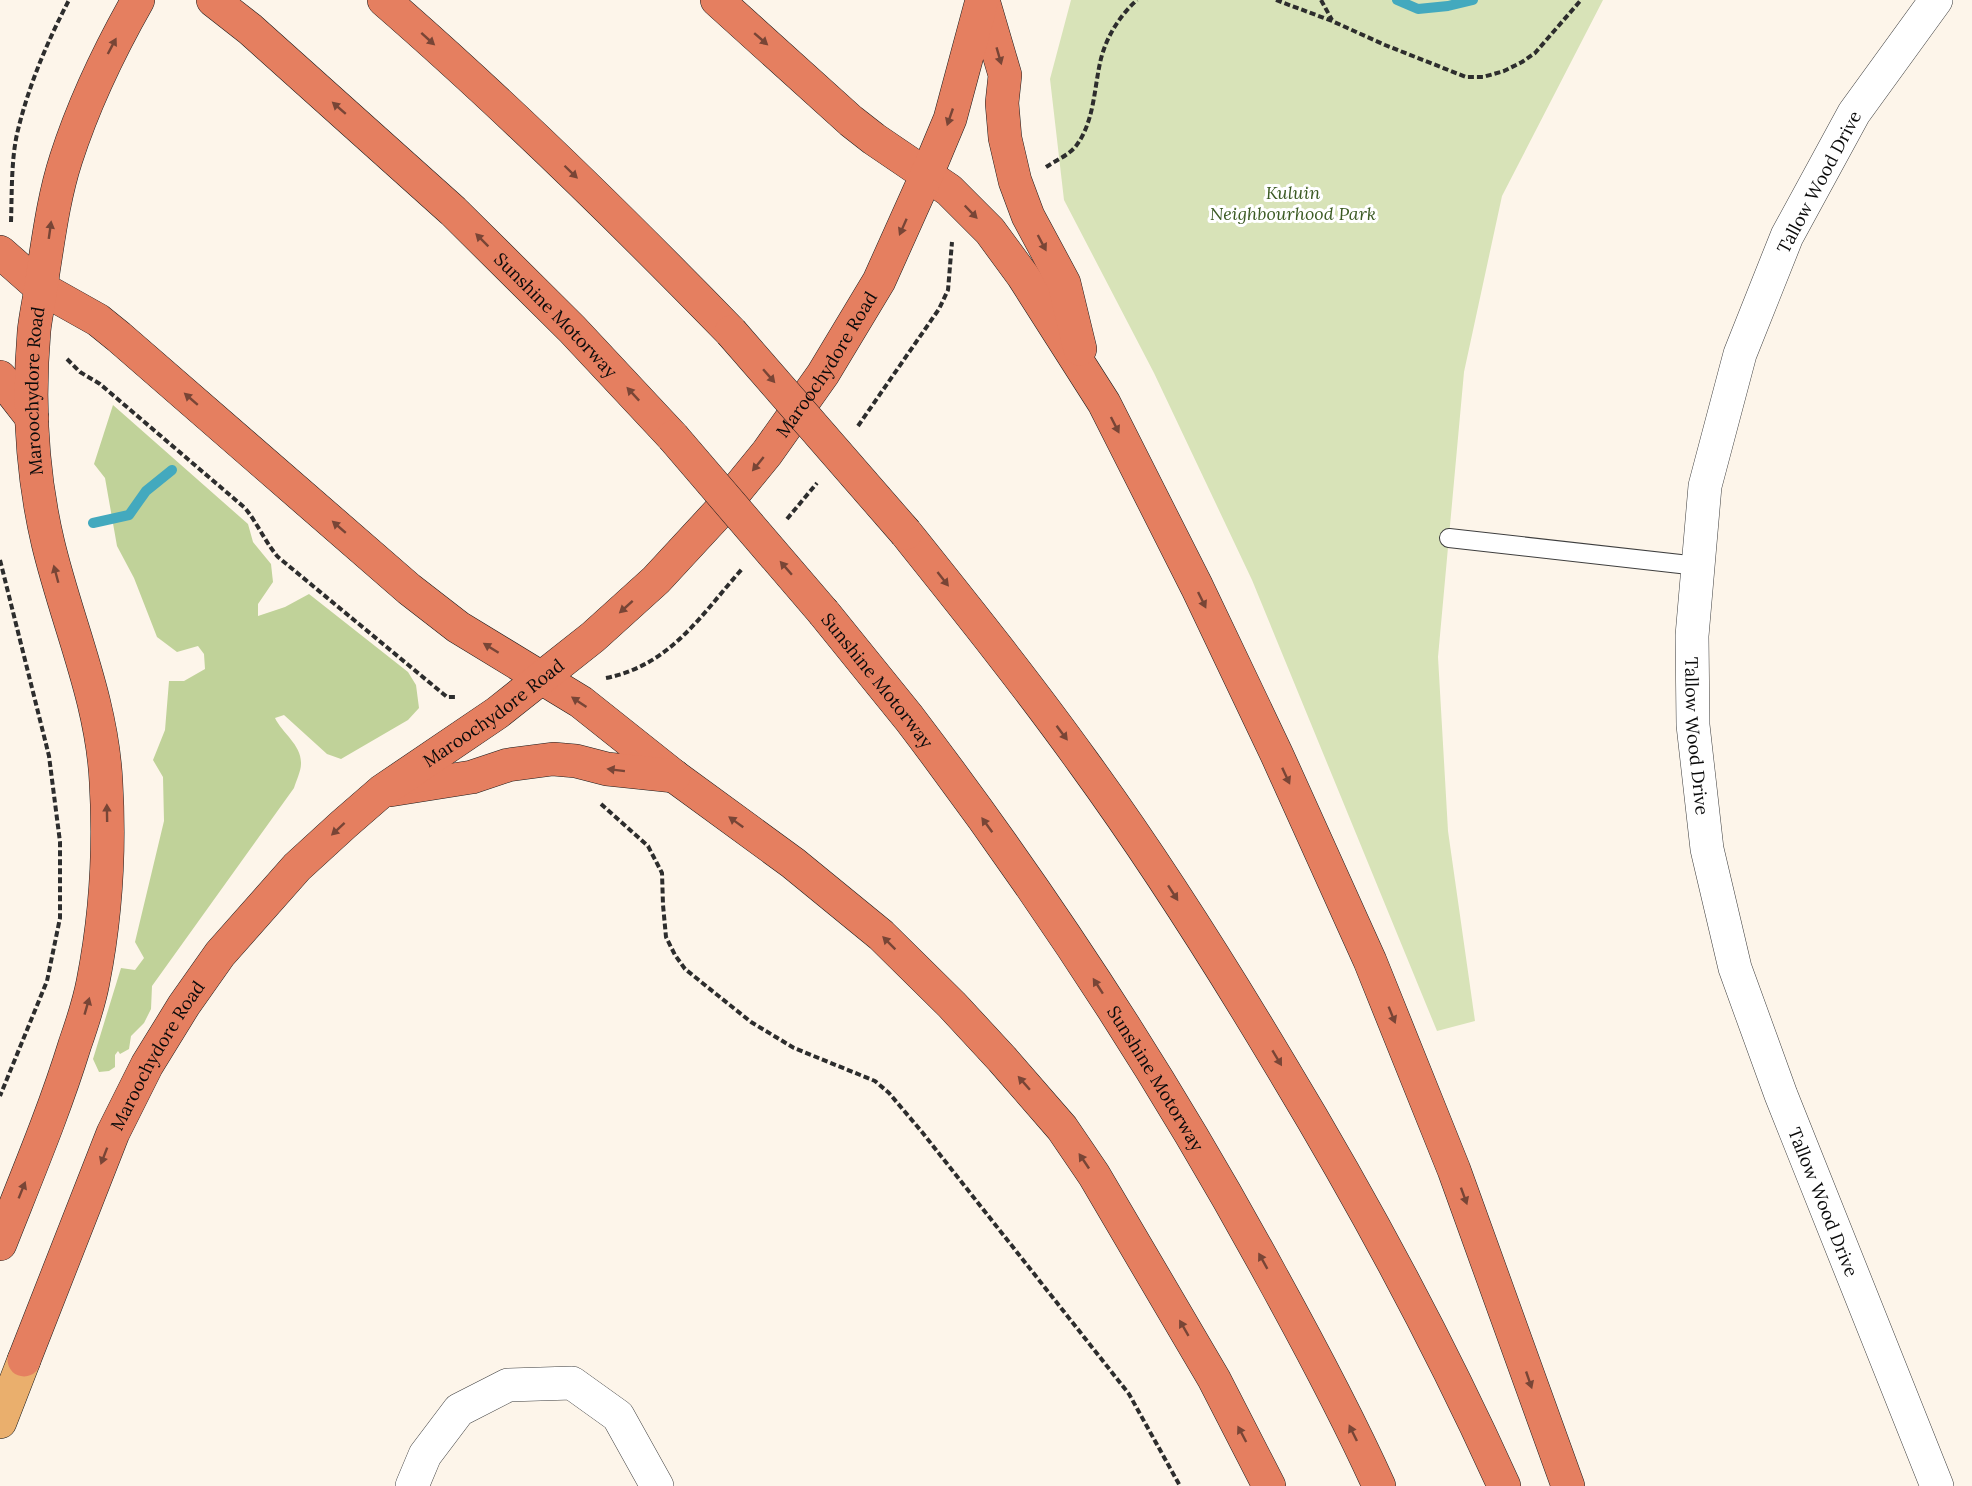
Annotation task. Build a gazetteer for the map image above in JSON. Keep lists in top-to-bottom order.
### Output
{
  "streets": {
    "highway": ["Sunshine Motorway", "Maroochydore Road"],
    "street": ["Tallow Wood Drive"]
  },
  "parks": ["Kuluin Neighbourhood Park"]
}
